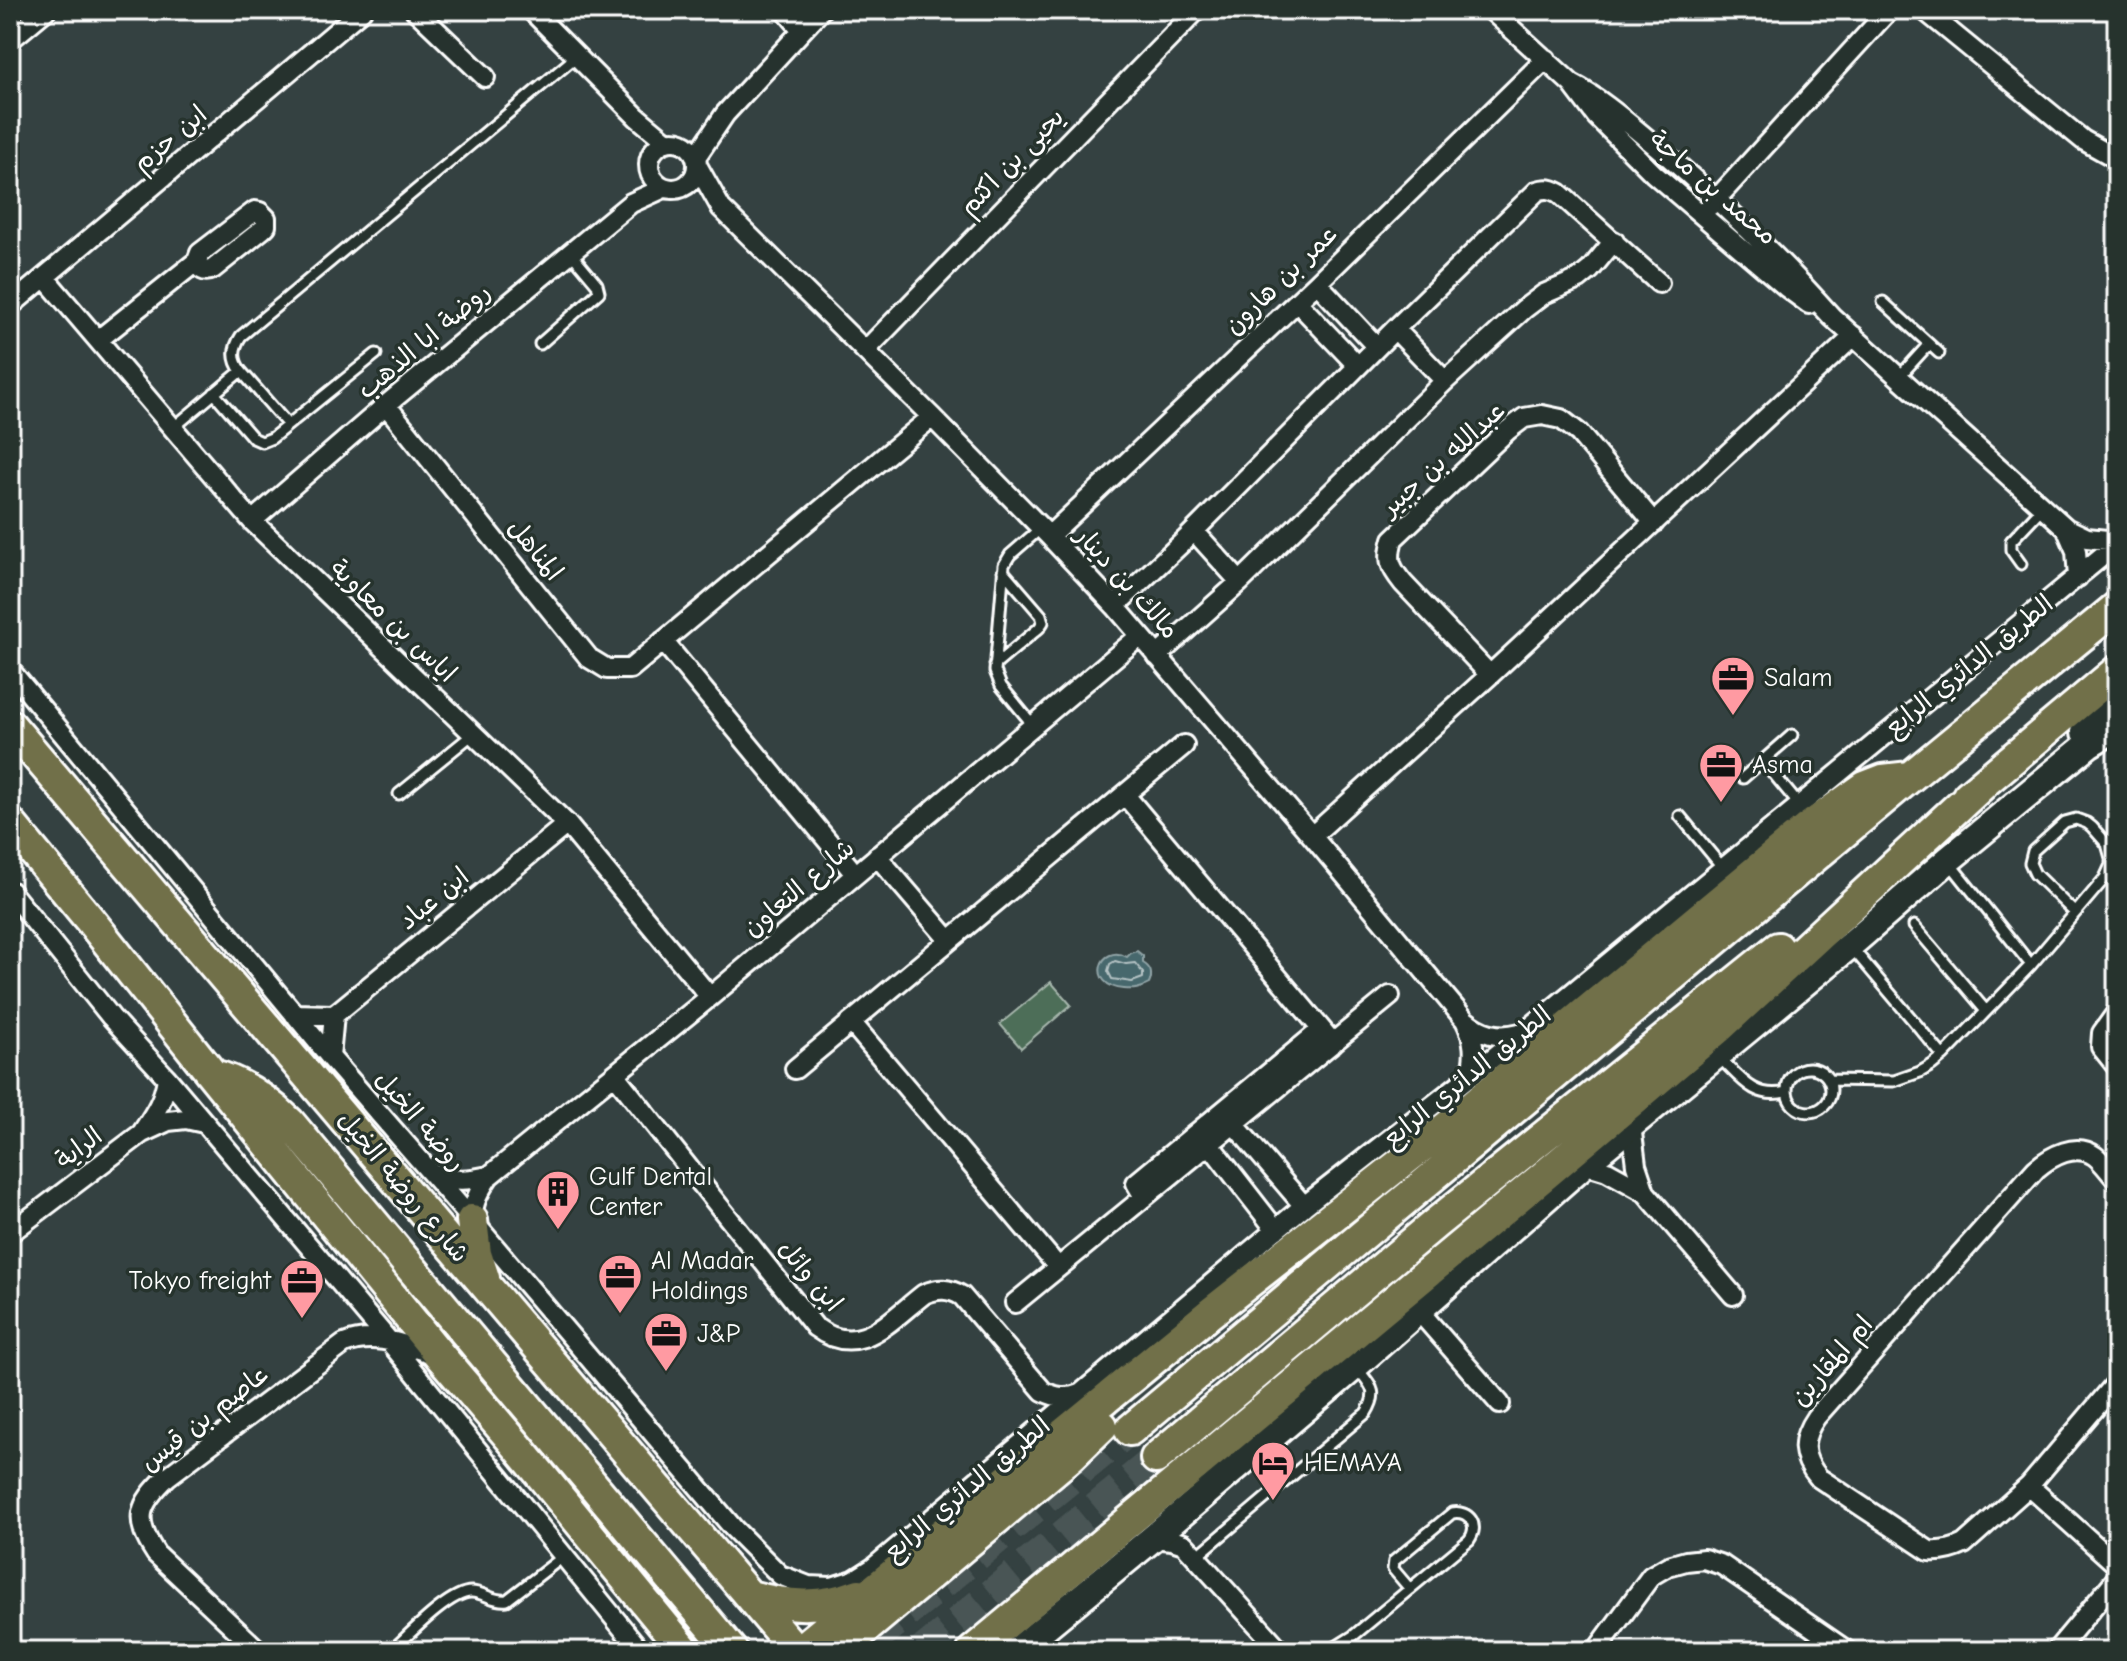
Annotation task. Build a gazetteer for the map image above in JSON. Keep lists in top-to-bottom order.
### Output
{
  "streets": {
    "main road": ["الطريق الدائري الرابع", "شارع روضة الخيل"],
    "street": [
      "ابن حزم",
      "يحيى بن اكثم",
      "محمد بن ماجة",
      "عمر بن هارون",
      "روضة ابا الذهب",
      "عبدالله بن جبير",
      "المناهل",
      "مالك بن دينار",
      "اياس بن معاوية",
      "شارع التعاون",
      "ابن عباد",
      "روضة الخيل",
      "الراية",
      "ابن وائل",
      "ام المقارين",
      "عاصم بن قيس"
    ]
  },
  "crossings": [
    ["ابن حزم", "اياس بن معاوية"],
    ["يحيى بن اكثم", "مالك بن دينار"],
    ["محمد بن ماجة", "عمر بن هارون"],
    ["محمد بن ماجة", "الطريق الدائري الرابع"],
    ["عمر بن هارون", "مالك بن دينار"],
    ["روضة ابا الذهب", "المناهل"],
    ["روضة ابا الذهب", "مالك بن دينار"],
    ["روضة ابا الذهب", "اياس بن معاوية"],
    ["المناهل", "مالك بن دينار"],
    ["مالك بن دينار", "الطريق الدائري الرابع"],
    ["مالك بن دينار", "شارع التعاون"],
    ["اياس بن معاوية", "شارع التعاون"],
    ["اياس بن معاوية", "ابن عباد"],
    ["الطريق الدائري الرابع", "روضة الخيل"],
    ["شارع التعاون", "روضة الخيل"],
    ["شارع التعاون", "ابن وائل"]
  ],
  "places": {
    "office": [
      "Salam",
      "Asma",
      "Al Madar Holdings",
      "Tokyo freight",
      "J&P"
    ],
    "building": ["Gulf Dental Center"],
    "hotel": ["HEMAYA"]
  }
}
